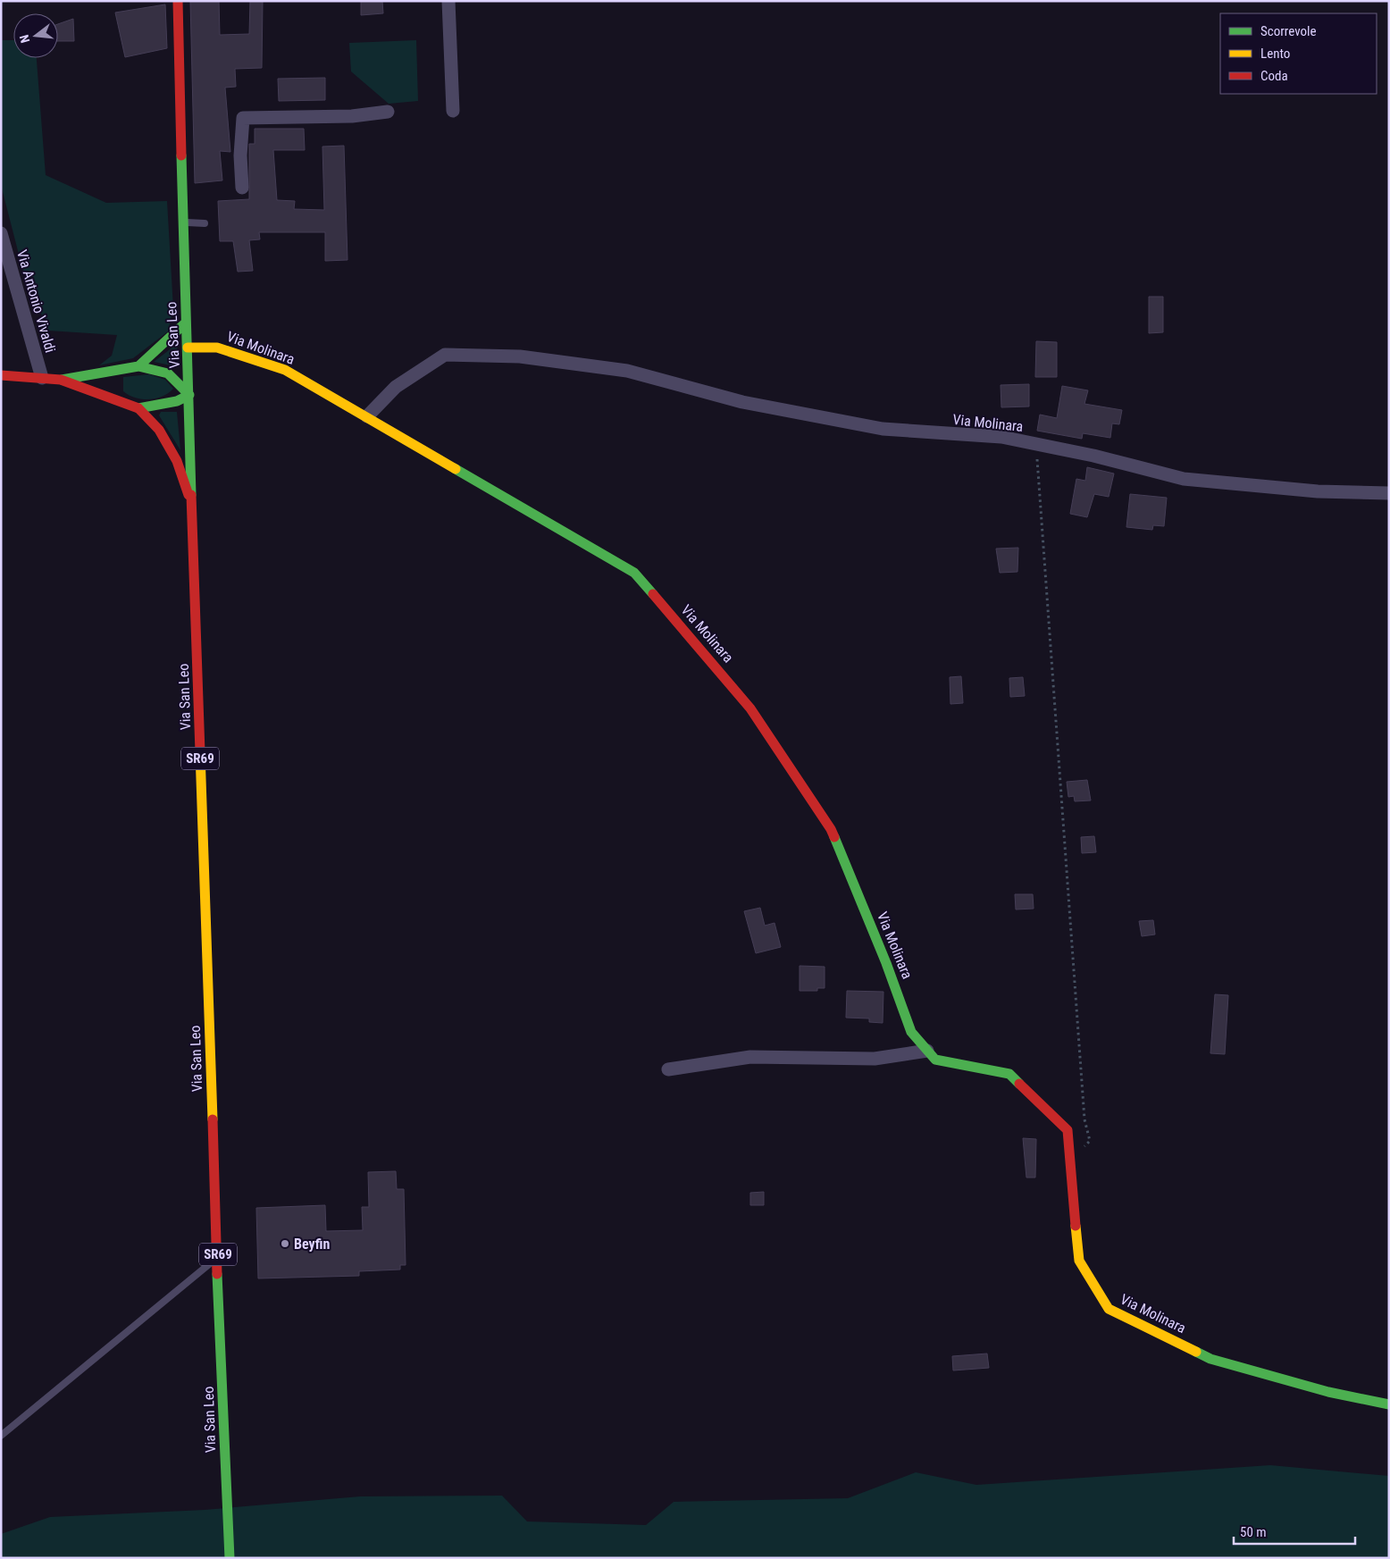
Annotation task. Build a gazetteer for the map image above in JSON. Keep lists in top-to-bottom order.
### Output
{
  "streets": {
    "street": [
      "Via Antonio Vivaldi",
      "Via San Leo",
      "Via Molinara",
      "SR69"
    ]
  },
  "crossings": [
    ["Via San Leo", "Via Molinara"]
  ],
  "places": ["Beyfin"],
  "legend": ["Scorrevole", "Lento", "Coda"],
  "scale_bar": "50 m",
  "north": "left"
}
